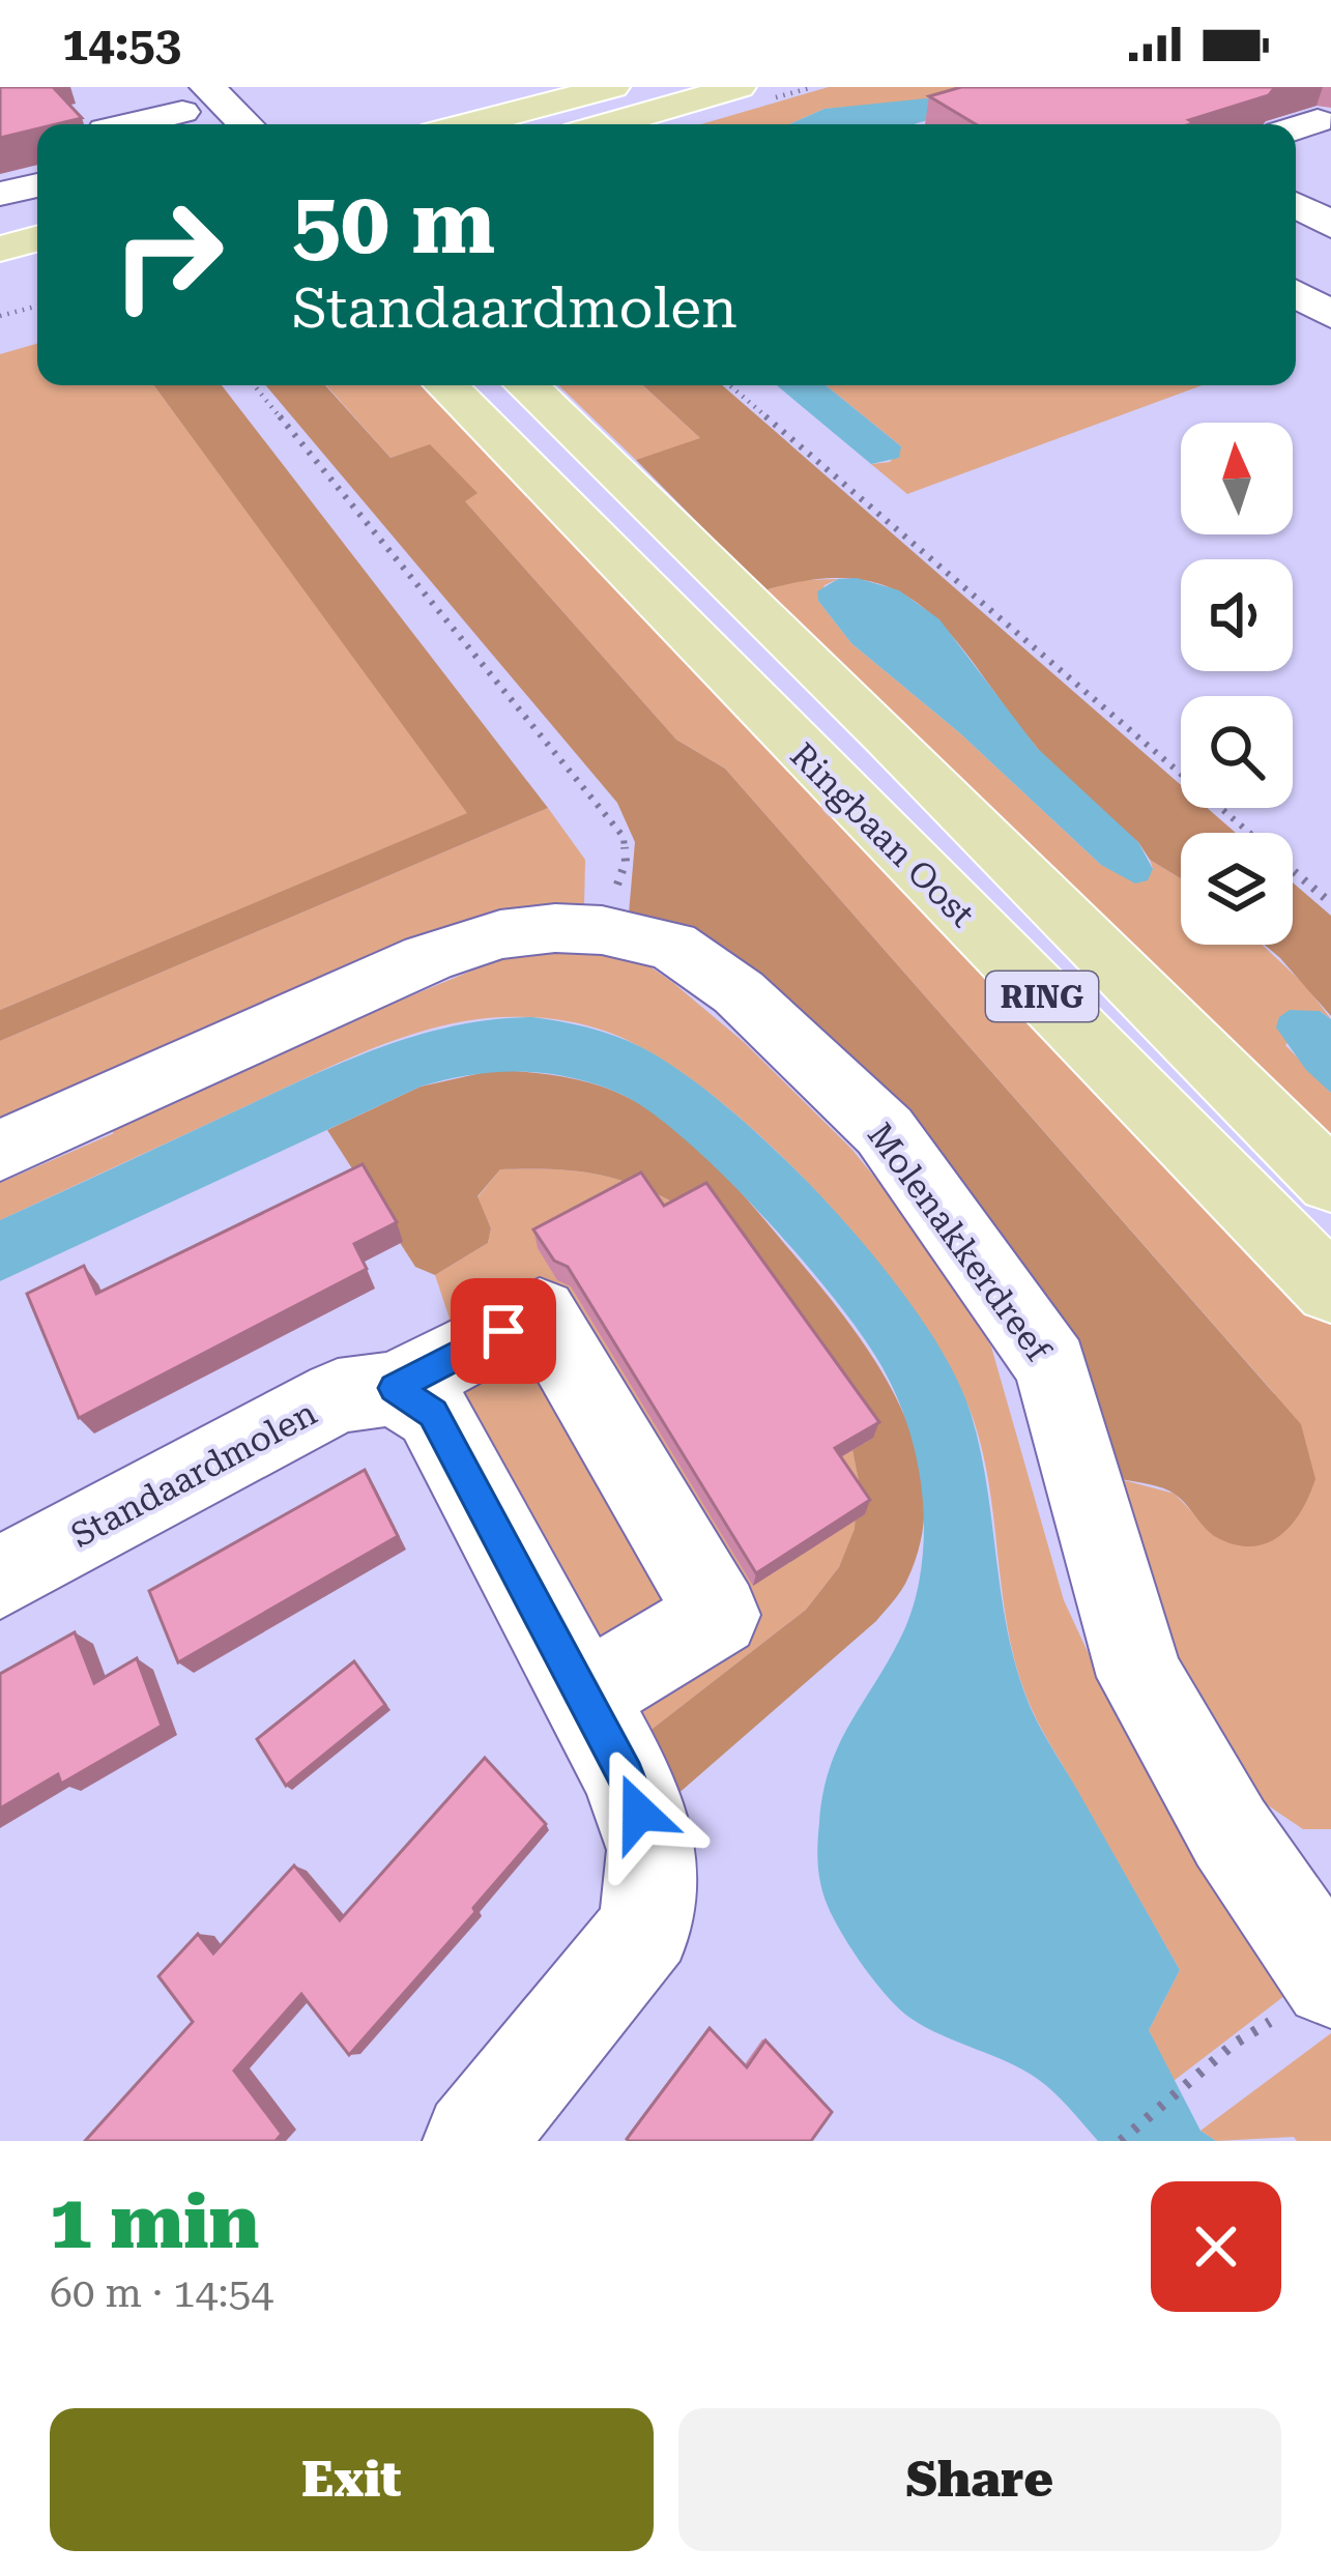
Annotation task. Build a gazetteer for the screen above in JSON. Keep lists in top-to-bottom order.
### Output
{
  "streets": {
    "main road": ["Ringbaan Oost", "RING"],
    "street": ["Molenakkerdreef", "Standaardmolen"]
  },
  "north": "top",
  "page": {
    "status": "14:53",
    "turn": ["50 m", "Standaardmolen"],
    "heading": ["1 min", "60 m · 14:54"],
    "buttons": ["Exit", "Share"]
  }
}
